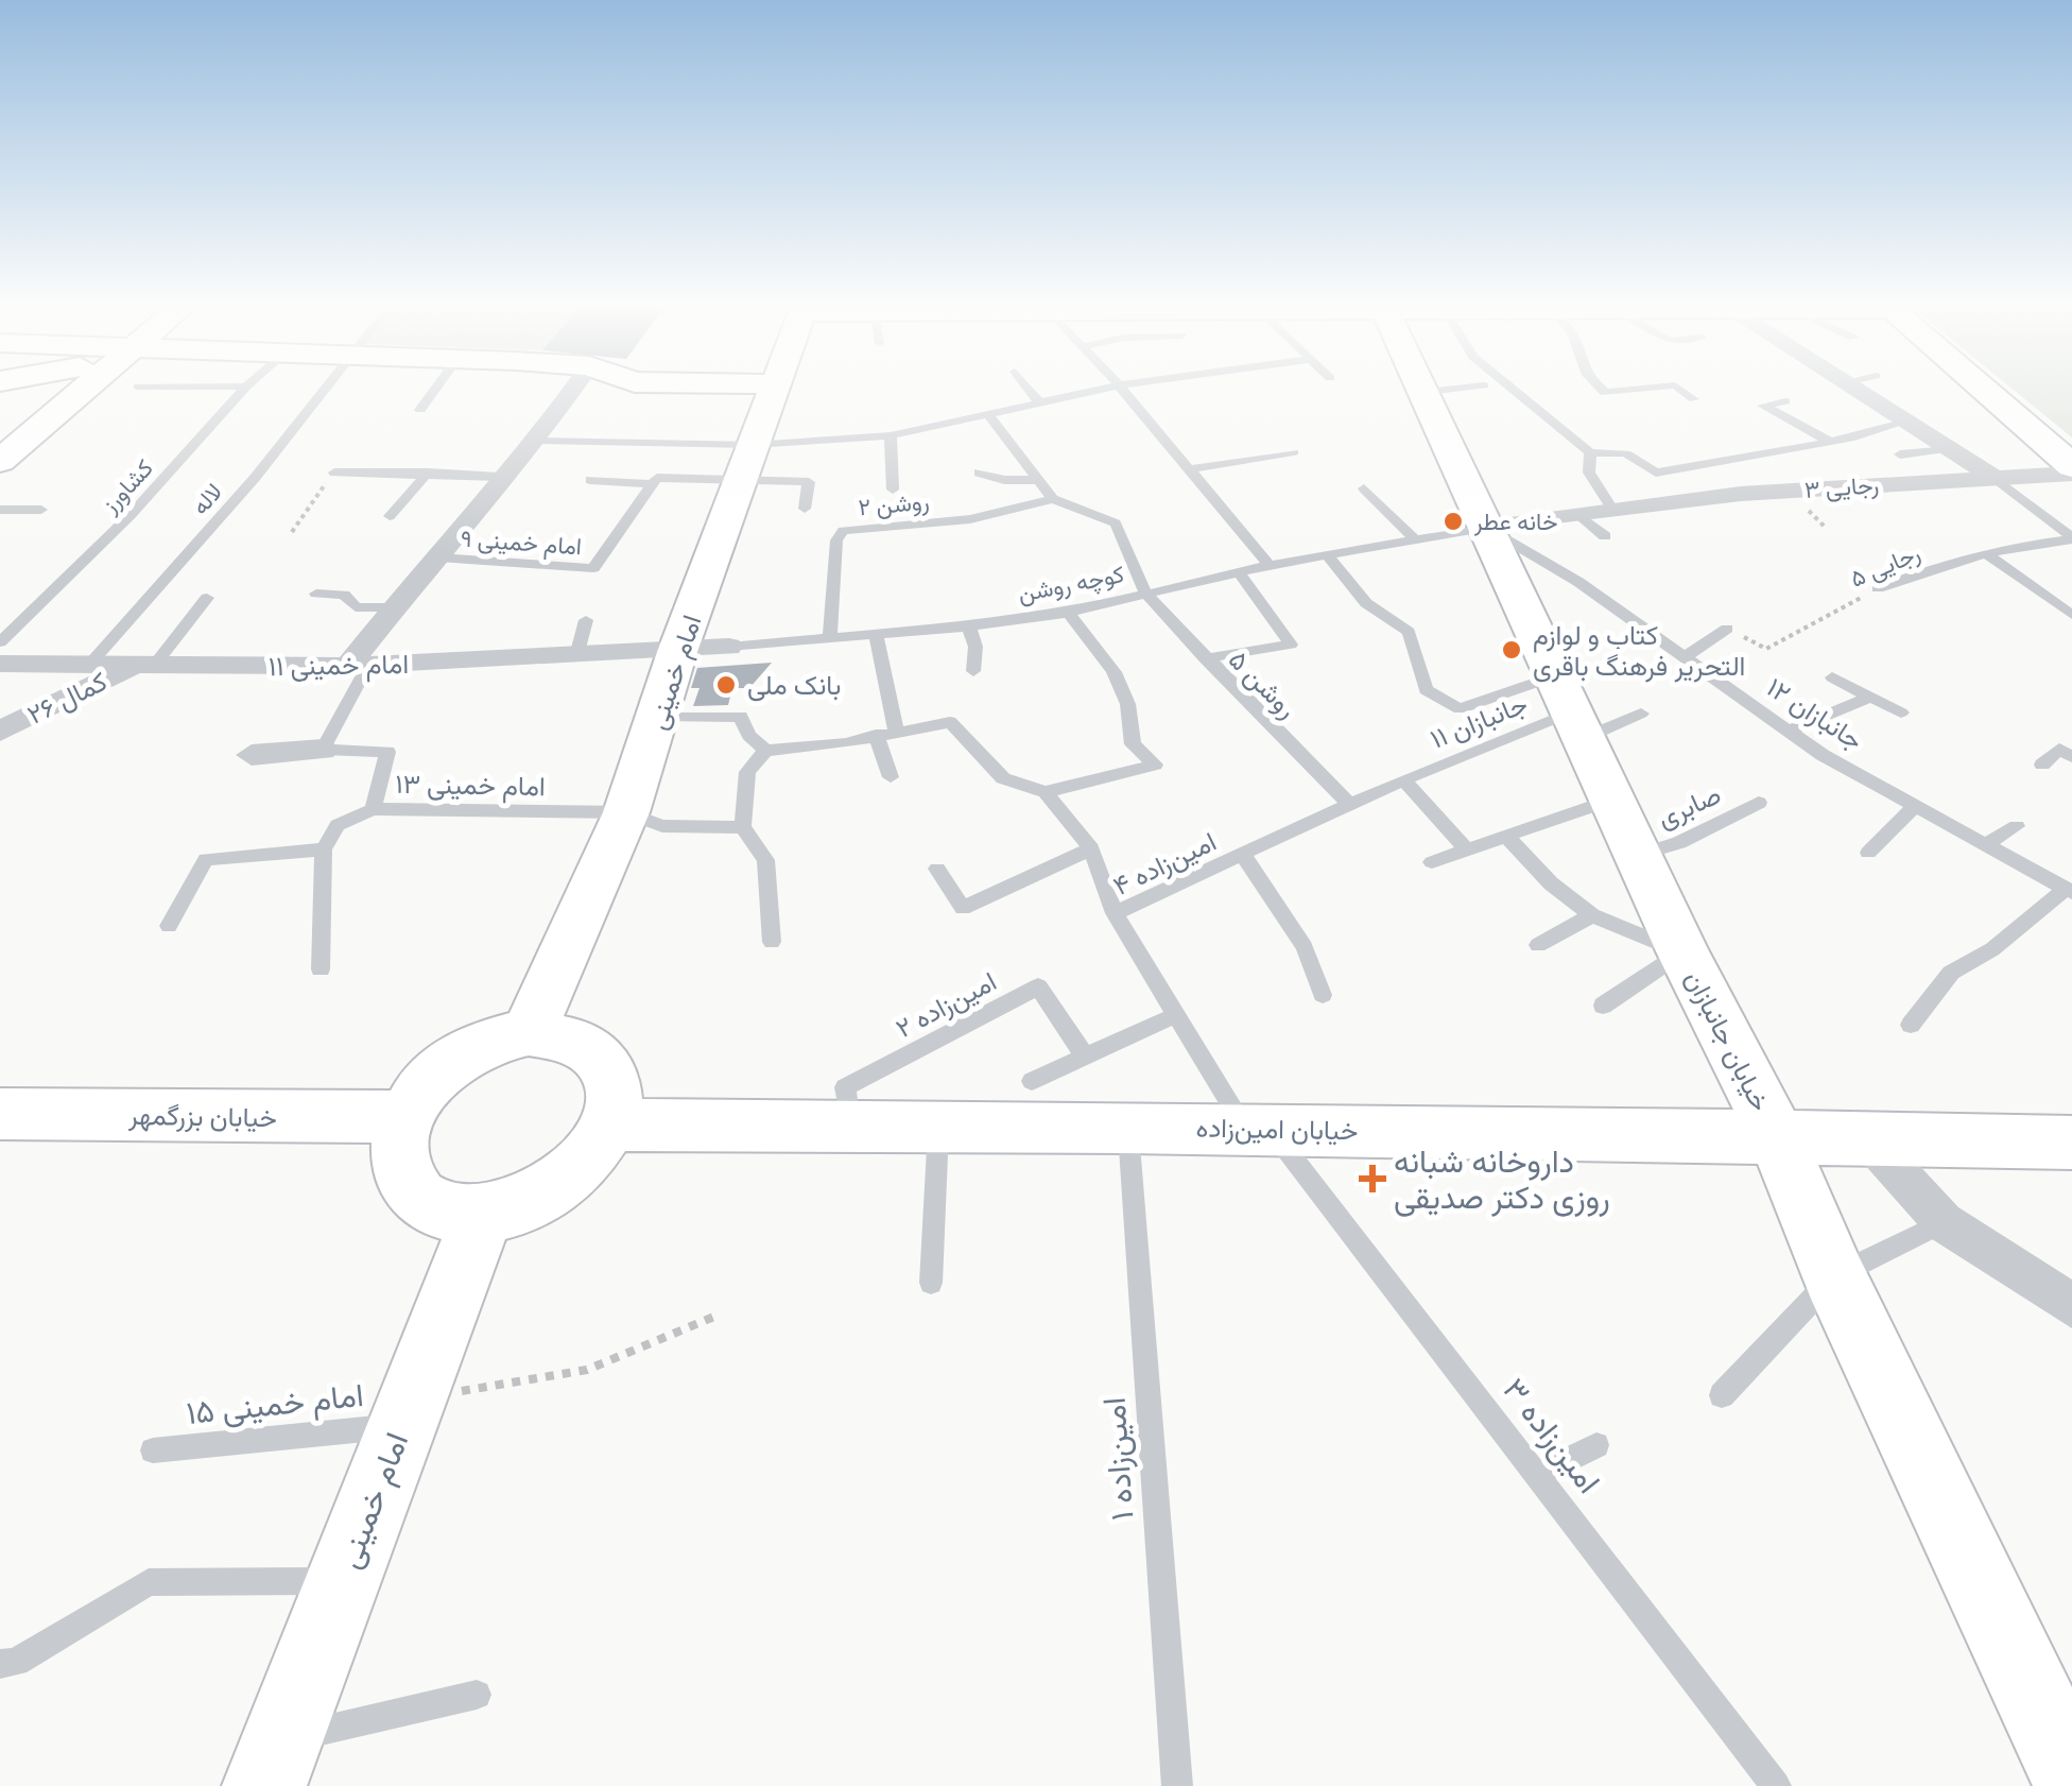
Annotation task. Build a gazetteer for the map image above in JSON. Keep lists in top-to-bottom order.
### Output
{
  "streets": {
    "street": [
      "رجایی ۳",
      "امام خمینی ۱۱",
      "امام خمینی",
      "کمال ۲۶",
      "خیابان جانبازان",
      "خیابان بزرگمهر",
      "خیابان امین‌زاده"
    ],
    "lane": [
      "کشاورز",
      "لاله",
      "روشن ۲",
      "امام خمینی ۹",
      "رجایی ۵",
      "کوچه روشن",
      "روشن ۵",
      "جانبازان ۱۲",
      "جانبازان ۱۱",
      "امام خمینی ۱۳",
      "صابری",
      "امین‌زاده ۴",
      "امین‌زاده ۲",
      "امام خمینی ۱۵",
      "امین‌زاده ۳",
      "امین‌زاده ۱"
    ]
  },
  "crossings": [
    ["رجایی ۳", "کوچه روشن"],
    ["رجایی ۳", "جانبازان ۱۲"],
    ["رجایی ۳", "خیابان جانبازان"],
    ["لاله", "امام خمینی ۱۱"],
    ["روشن ۲", "کوچه روشن"],
    ["روشن ۲", "روشن ۵"],
    ["کوچه روشن", "امام خمینی ۱۱"],
    ["کوچه روشن", "روشن ۵"],
    ["کوچه روشن", "جانبازان ۱۲"],
    ["کوچه روشن", "خیابان جانبازان"],
    ["امام خمینی ۱۱", "امام خمینی"],
    ["امام خمینی ۱۱", "کمال ۲۶"],
    ["امام خمینی", "امام خمینی ۱۳"],
    ["امام خمینی", "خیابان بزرگمهر"],
    ["امام خمینی", "خیابان امین‌زاده"],
    ["امام خمینی", "امام خمینی ۱۵"],
    ["روشن ۵", "امین‌زاده ۴"],
    ["جانبازان ۱۲", "خیابان جانبازان"],
    ["جانبازان ۱۱", "امین‌زاده ۴"],
    ["جانبازان ۱۱", "خیابان جانبازان"],
    ["صابری", "خیابان جانبازان"],
    ["امین‌زاده ۴", "خیابان امین‌زاده"],
    ["امین‌زاده ۴", "امین‌زاده ۳"],
    ["امین‌زاده ۲", "خیابان امین‌زاده"],
    ["خیابان جانبازان", "خیابان امین‌زاده"],
    ["خیابان بزرگمهر", "خیابان امین‌زاده"],
    ["خیابان امین‌زاده", "امین‌زاده ۳"],
    ["خیابان امین‌زاده", "امین‌زاده ۱"]
  ],
  "places": {
    "other": ["خانه عطر", "کتاب و لوازم التحریر فرهنگ باقری", "بانک ملی"],
    "health": ["داروخانه شبانه روزی دکتر صدیقی"]
  }
}
